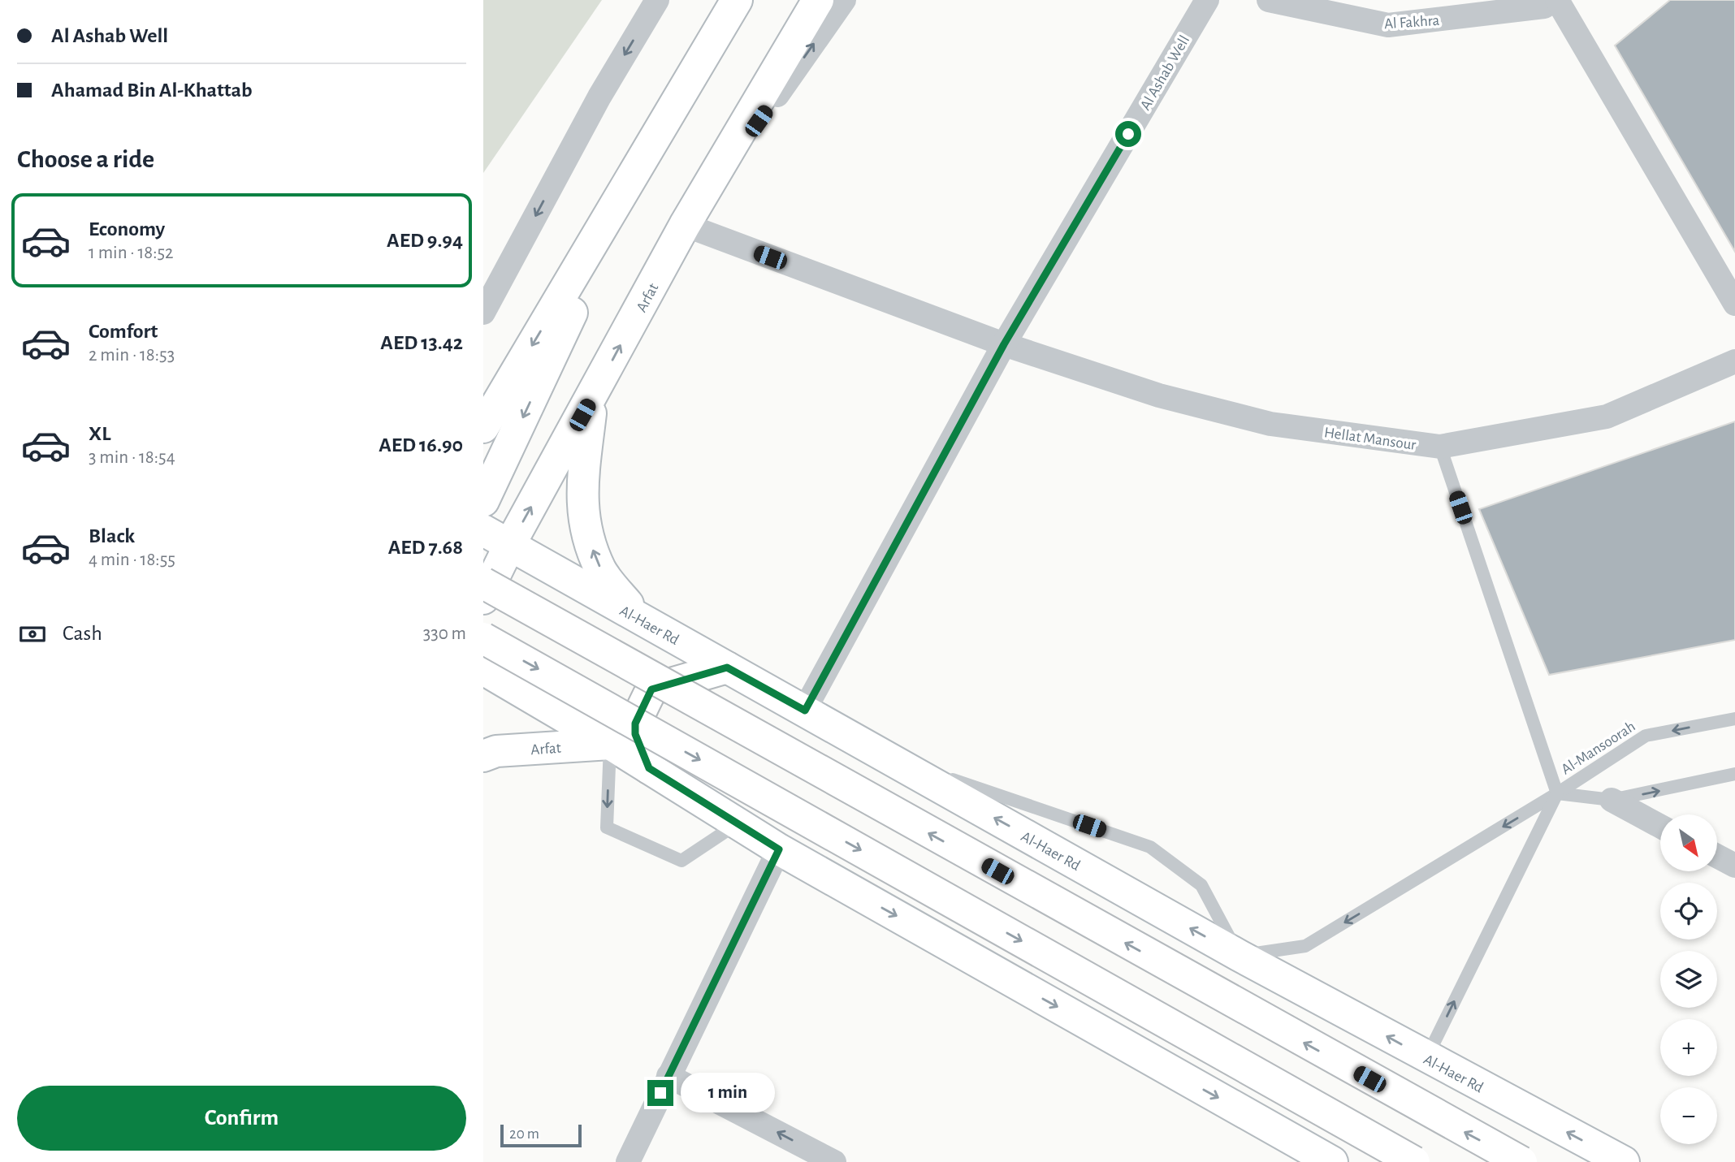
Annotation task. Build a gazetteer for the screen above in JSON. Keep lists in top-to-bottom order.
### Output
{
  "streets": {
    "main road": ["Arfat", "Al-Haer Rd"],
    "street": ["Al Fakhra", "Al Ashab Well", "Hellat Mansour"],
    "lane": ["Al-Mansoorah"]
  },
  "crossings": [
    ["Al Ashab Well", "Hellat Mansour"],
    ["Al Ashab Well", "Al-Haer Rd"],
    ["Arfat", "Hellat Mansour"],
    ["Arfat", "Al-Haer Rd"]
  ],
  "scale_bar": "20 m",
  "north": "bottom right",
  "page": {
    "banner": ["Al Ashab Well", "Ahamad Bin Al-Khattab"],
    "heading": "Choose a ride",
    "list": [
      {
        "name": "Economy",
        "note": "1 min · 18:52",
        "value": "AED 9.94"
      },
      {
        "name": "Comfort",
        "note": "2 min · 18:53",
        "value": "AED 13.42"
      },
      {
        "name": "XL",
        "note": "3 min · 18:54",
        "value": "AED 16.90"
      },
      {
        "name": "Black",
        "note": "4 min · 18:55",
        "value": "AED 7.68"
      }
    ],
    "pay": ["Cash", "330 m"],
    "map_buttons": ["+", "−"],
    "bubble": "1 min",
    "buttons": "Confirm",
    "scale": "20 m"
  }
}
